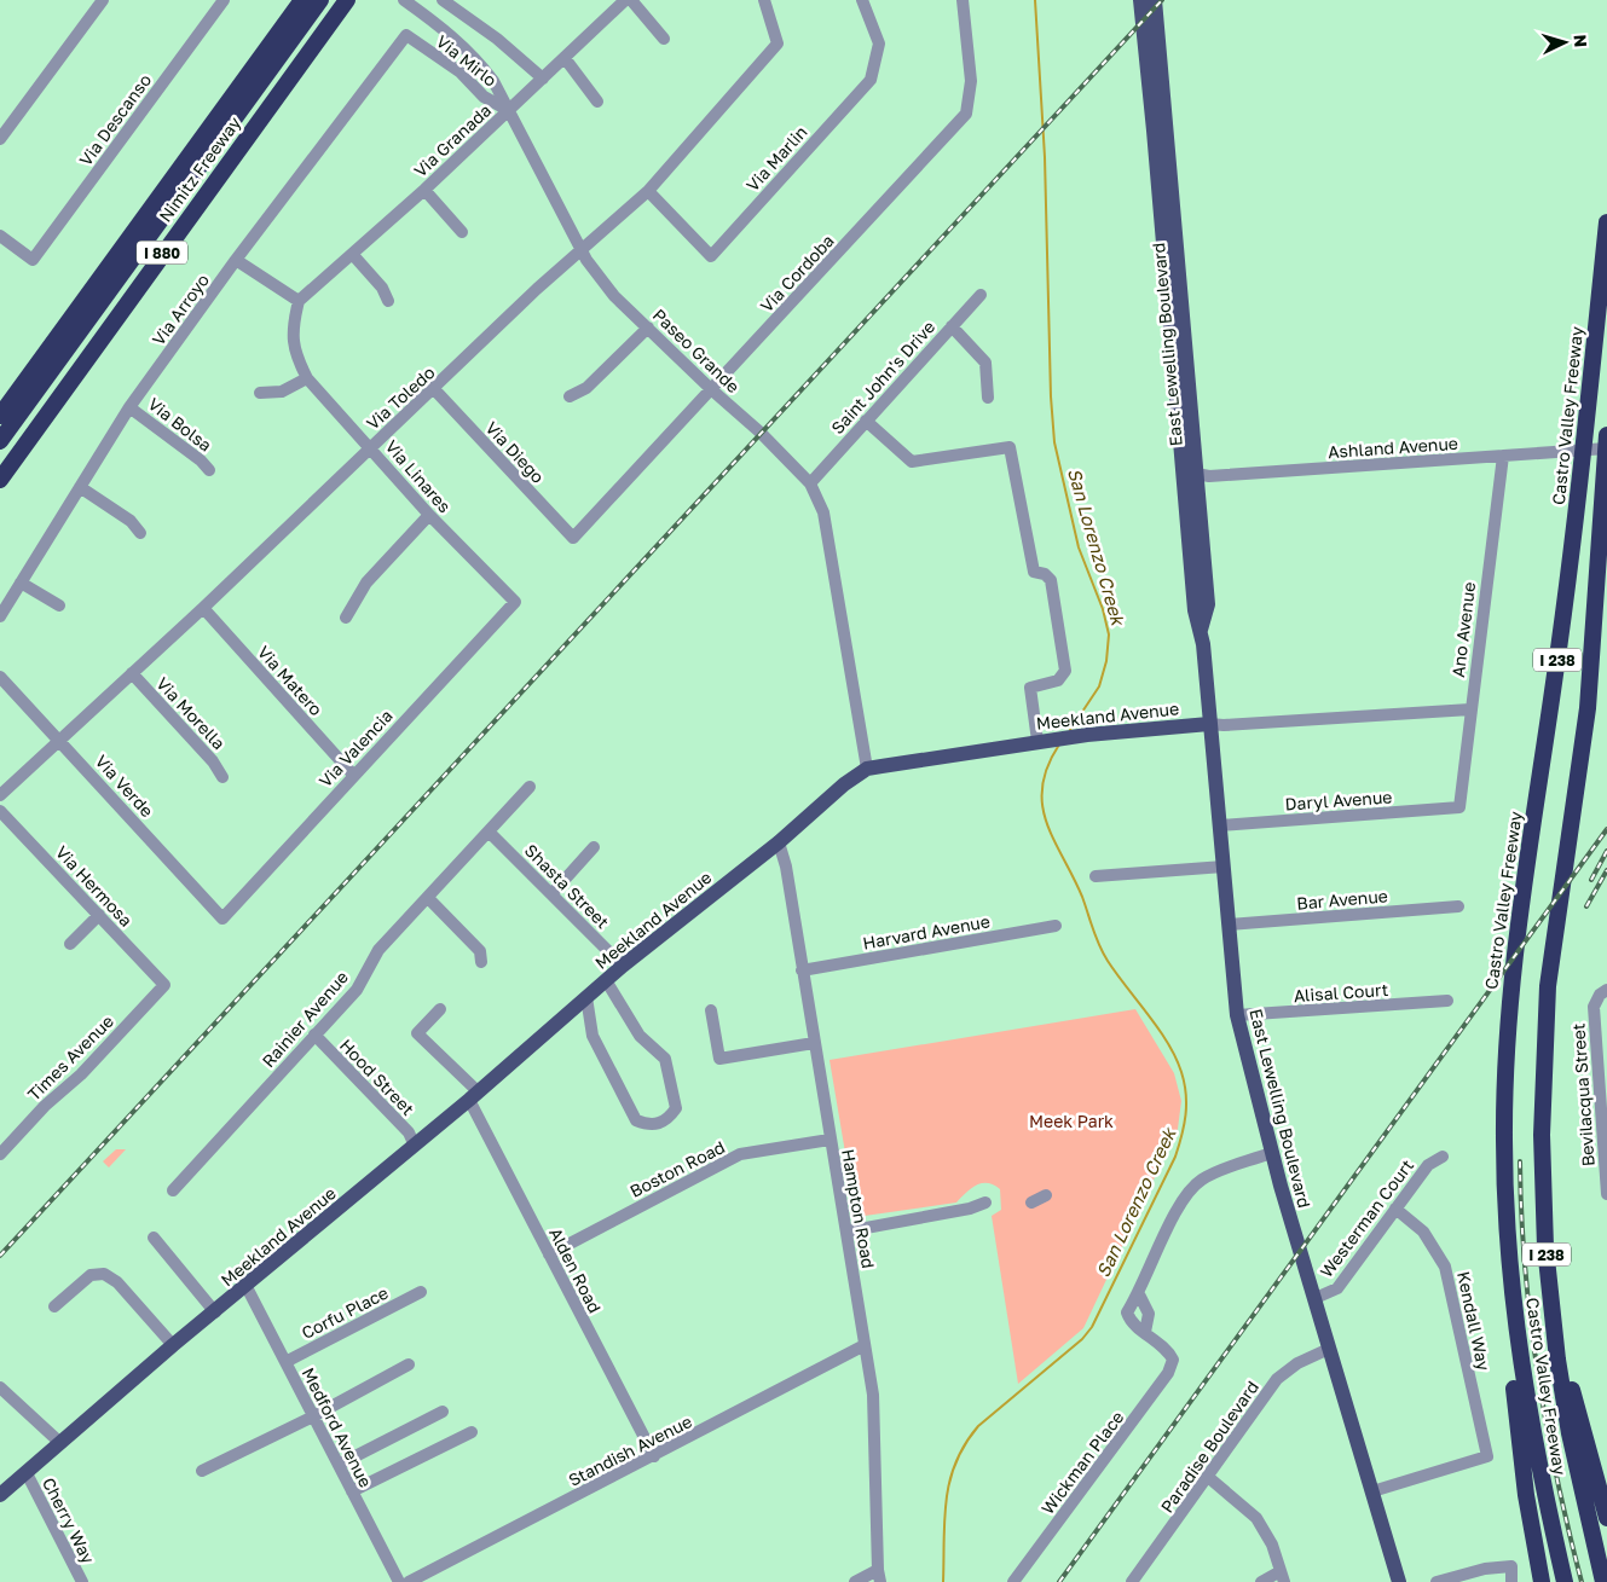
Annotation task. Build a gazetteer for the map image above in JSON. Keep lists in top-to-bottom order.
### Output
{
  "streets": {
    "highway": [
      "Nimitz Freeway",
      "I 880",
      "Castro Valley Freeway",
      "I 238"
    ],
    "main road": ["East Lewelling Boulevard", "Meekland Avenue"],
    "street": [
      "Via Mirlo",
      "Via Descanso",
      "Via Granada",
      "Via Marlin",
      "Via Cordoba",
      "Via Arroyo",
      "Paseo Grande",
      "Saint John's Drive",
      "Via Toledo",
      "Via Bolsa",
      "Ashland Avenue",
      "Via Diego",
      "Via Linares",
      "Ano Avenue",
      "Via Matero",
      "Via Morella",
      "Via Valencia",
      "Via Verde",
      "Daryl Avenue",
      "Via Hermosa",
      "Shasta Street",
      "Bar Avenue",
      "Harvard Avenue",
      "Alisal Court",
      "Rainier Avenue",
      "Times Avenue",
      "Hood Street",
      "Bevilacqua Street",
      "Boston Road",
      "Hampton Road",
      "Westerman Court",
      "Alden Road",
      "Corfu Place",
      "Kendall Way",
      "Medford Avenue",
      "Paradise Boulevard",
      "Standish Avenue",
      "Wickman Place",
      "Cherry Way"
    ]
  },
  "crossings": [
    ["Via Mirlo", "Via Granada"],
    ["Via Mirlo", "Via Arroyo"],
    ["Via Mirlo", "Paseo Grande"],
    ["Via Granada", "Paseo Grande"],
    ["Via Granada", "Via Linares"],
    ["Via Marlin", "Via Toledo"],
    ["Via Cordoba", "Paseo Grande"],
    ["Via Cordoba", "Via Diego"],
    ["Via Arroyo", "Via Bolsa"],
    ["East Lewelling Boulevard", "Ashland Avenue"],
    ["East Lewelling Boulevard", "Meekland Avenue"],
    ["East Lewelling Boulevard", "Daryl Avenue"],
    ["East Lewelling Boulevard", "Bar Avenue"],
    ["East Lewelling Boulevard", "Alisal Court"],
    ["East Lewelling Boulevard", "Westerman Court"],
    ["East Lewelling Boulevard", "Kendall Way"],
    ["East Lewelling Boulevard", "Paradise Boulevard"],
    ["Paseo Grande", "Saint John's Drive"],
    ["Paseo Grande", "Via Toledo"],
    ["Paseo Grande", "Meekland Avenue"],
    ["Via Toledo", "Via Diego"],
    ["Via Toledo", "Via Linares"],
    ["Via Toledo", "Via Matero"],
    ["Via Toledo", "Via Morella"],
    ["Via Toledo", "Via Verde"],
    ["Ashland Avenue", "Ano Avenue"],
    ["Via Linares", "Via Valencia"],
    ["Ano Avenue", "Meekland Avenue"],
    ["Ano Avenue", "Daryl Avenue"],
    ["Via Matero", "Via Valencia"],
    ["Meekland Avenue", "Shasta Street"],
    ["Meekland Avenue", "Hood Street"],
    ["Meekland Avenue", "Hampton Road"],
    ["Meekland Avenue", "Alden Road"],
    ["Meekland Avenue", "Medford Avenue"],
    ["Meekland Avenue", "Cherry Way"],
    ["Via Valencia", "Via Verde"],
    ["Via Hermosa", "Times Avenue"],
    ["Shasta Street", "Rainier Avenue"],
    ["Harvard Avenue", "Hampton Road"],
    ["Rainier Avenue", "Hood Street"],
    ["Boston Road", "Hampton Road"],
    ["Boston Road", "Alden Road"],
    ["Hampton Road", "Standish Avenue"],
    ["Westerman Court", "Kendall Way"],
    ["Alden Road", "Standish Avenue"],
    ["Corfu Place", "Medford Avenue"]
  ],
  "water": ["San Lorenzo Creek"],
  "parks": ["Meek Park"],
  "north": "right"
}
